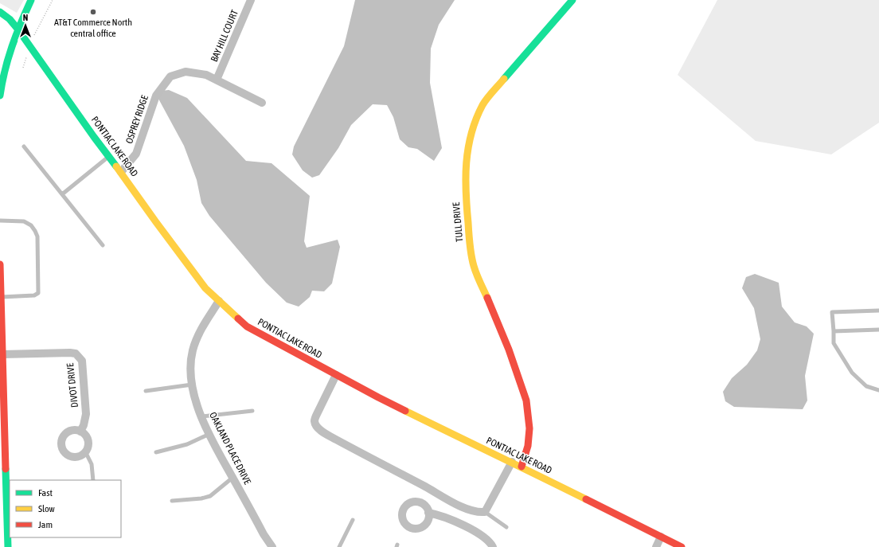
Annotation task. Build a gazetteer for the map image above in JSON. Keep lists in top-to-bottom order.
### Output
{
  "streets": {
    "street": [
      "BAY HILL COURT",
      "OSPREY RIDGE",
      "PONTIAC LAKE ROAD",
      "TULL DRIVE",
      "DIVOT DRIVE",
      "OAKLAND PLACE DRIVE"
    ]
  },
  "crossings": [
    ["BAY HILL COURT", "OSPREY RIDGE"],
    ["OSPREY RIDGE", "PONTIAC LAKE ROAD"],
    ["PONTIAC LAKE ROAD", "TULL DRIVE"],
    ["PONTIAC LAKE ROAD", "OAKLAND PLACE DRIVE"]
  ],
  "places": ["AT&T Commerce North central office"],
  "legend": ["Fast", "Slow", "Jam"],
  "north": "top"
}
